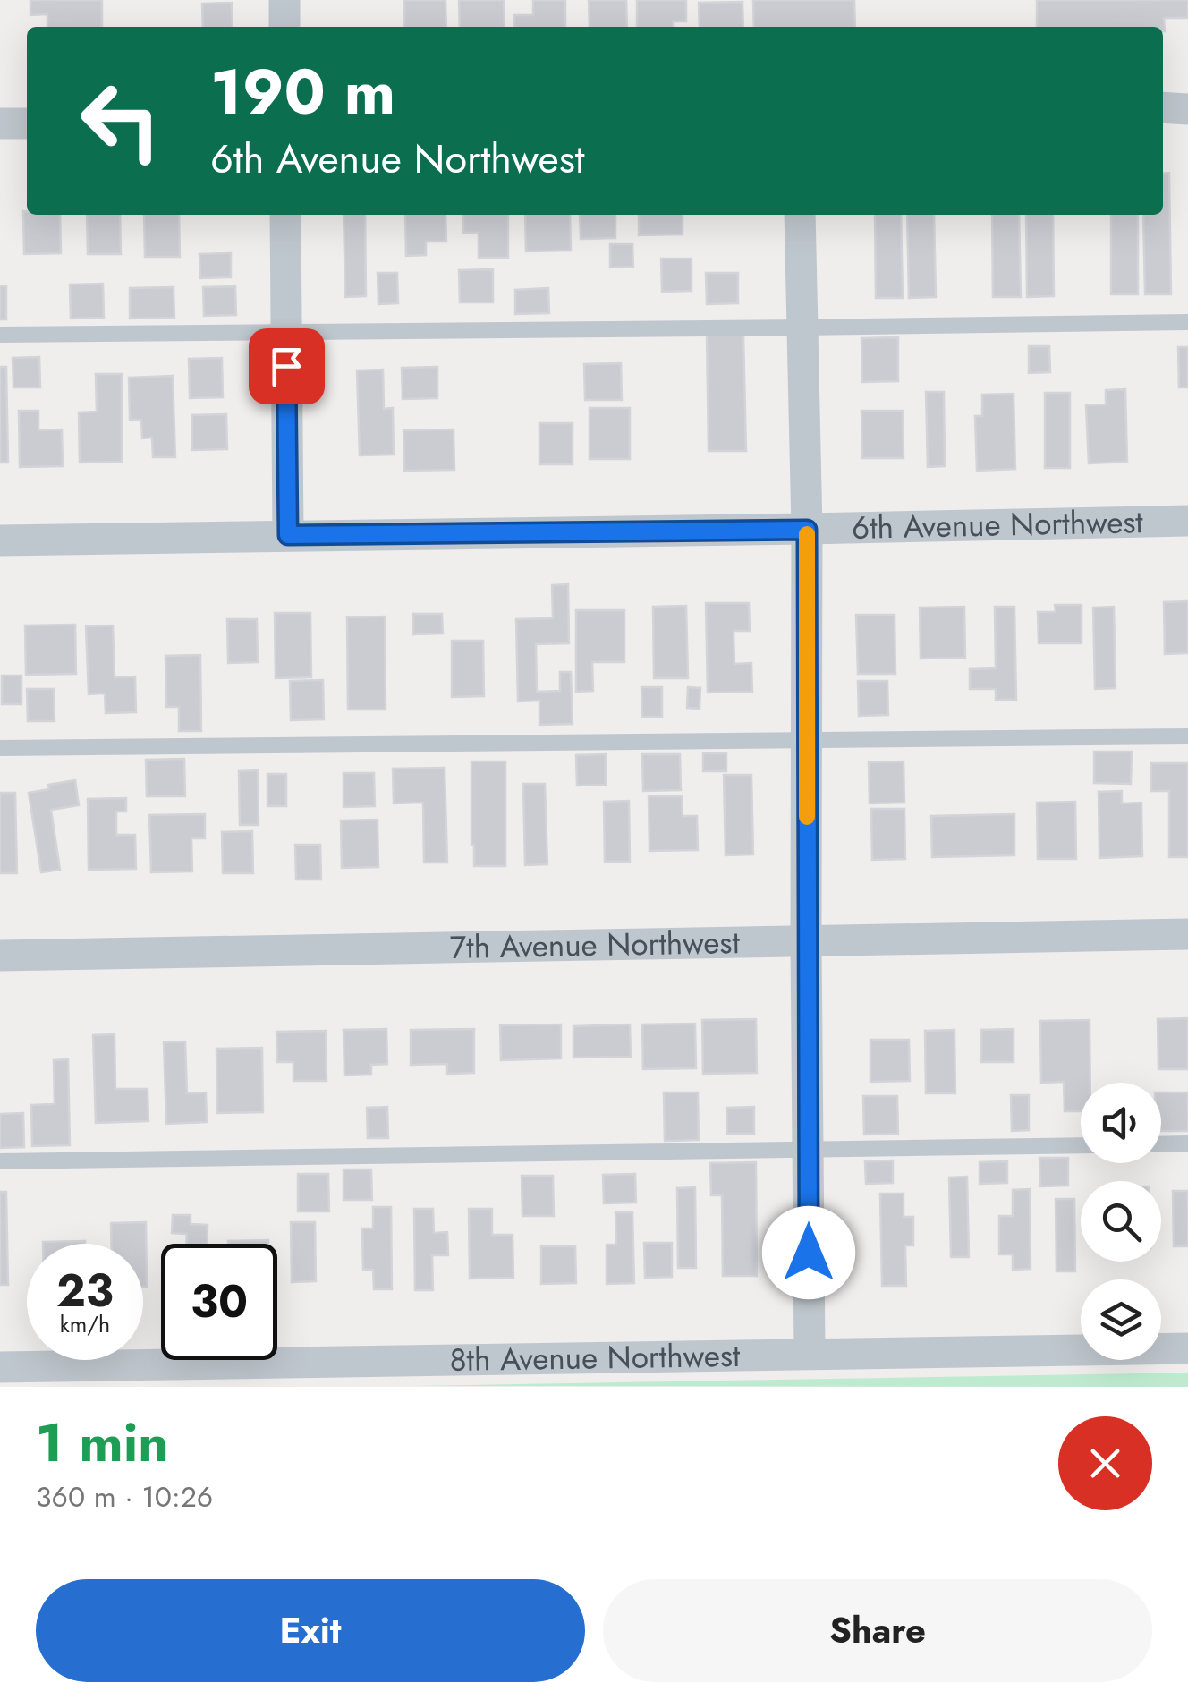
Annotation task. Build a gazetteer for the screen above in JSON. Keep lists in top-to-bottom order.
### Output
{
  "streets": {
    "street": ["6th Avenue Northwest", "7th Avenue Northwest", "8th Avenue Northwest"]
  },
  "page": {
    "turn": ["190 m", "6th Avenue Northwest"],
    "speed": "23 km/h",
    "limit": "30",
    "heading": ["1 min", "360 m · 10:26"],
    "buttons": ["Exit", "Share"]
  }
}
